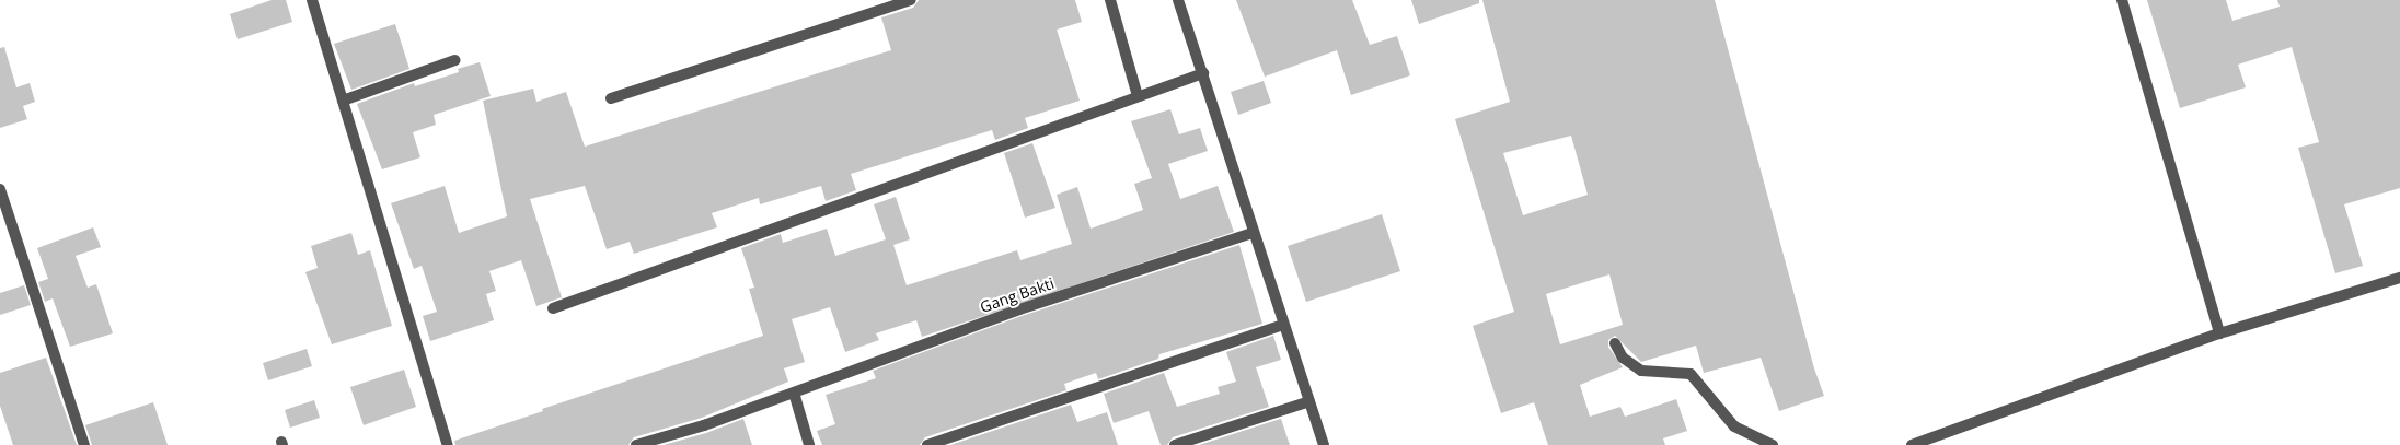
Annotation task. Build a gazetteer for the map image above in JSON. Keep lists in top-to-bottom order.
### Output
{
  "streets": {
    "street": ["Gang Bakti"]
  }
}
